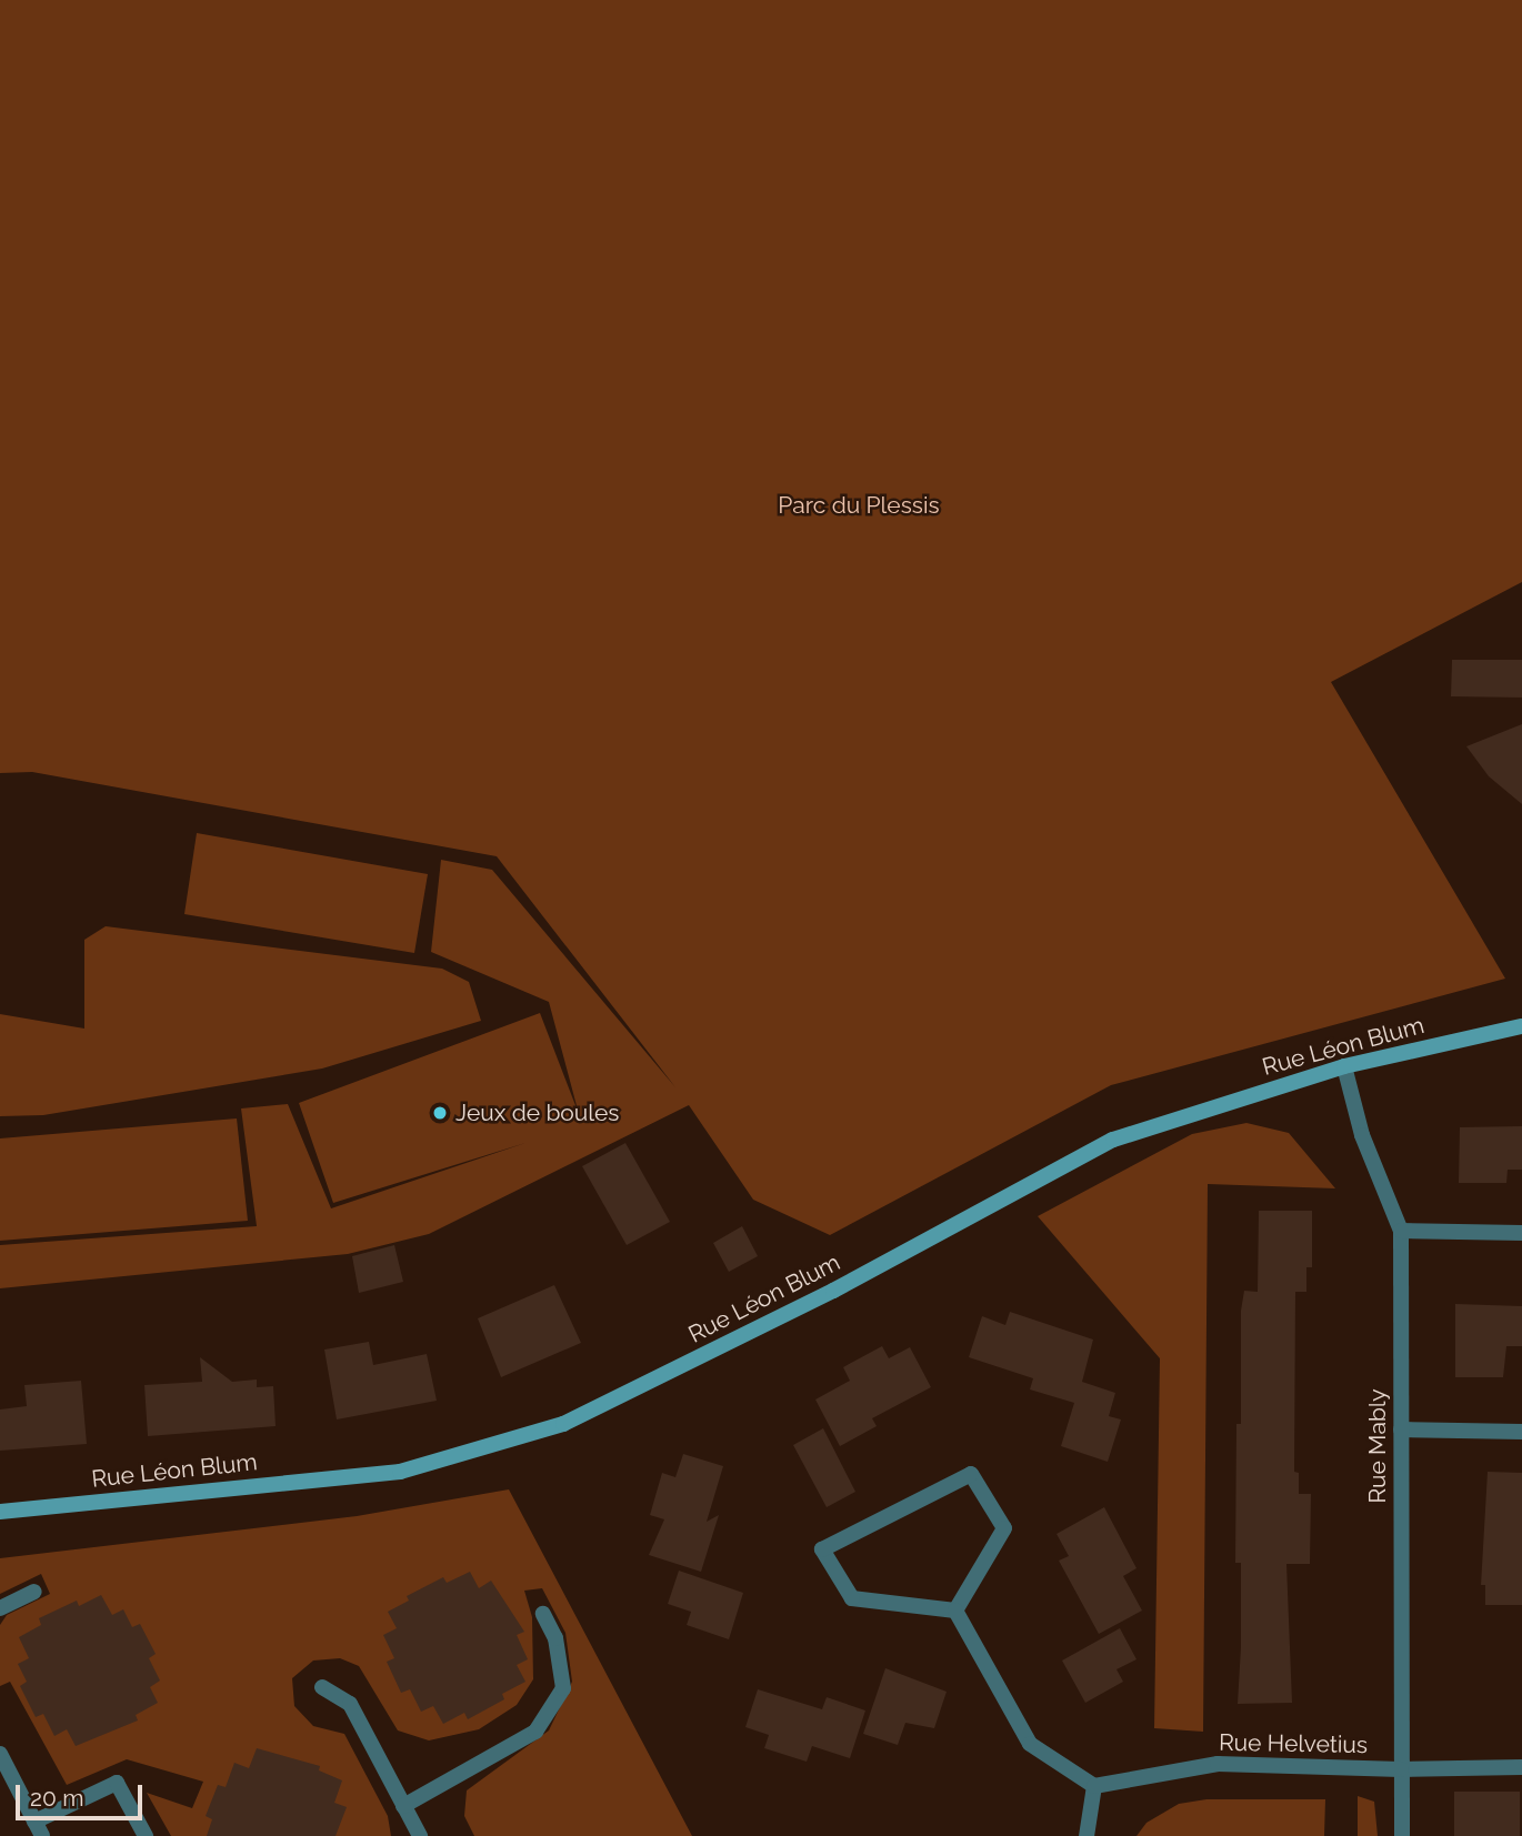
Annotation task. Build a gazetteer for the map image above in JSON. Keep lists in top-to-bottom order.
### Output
{
  "streets": {
    "street": ["Rue Léon Blum", "Rue Mably", "Rue Helvetius"]
  },
  "crossings": [
    ["Rue Léon Blum", "Rue Mably"],
    ["Rue Mably", "Rue Helvetius"]
  ],
  "parks": ["Parc du Plessis"],
  "places": ["Jeux de boules"],
  "scale_bar": "20 m"
}
